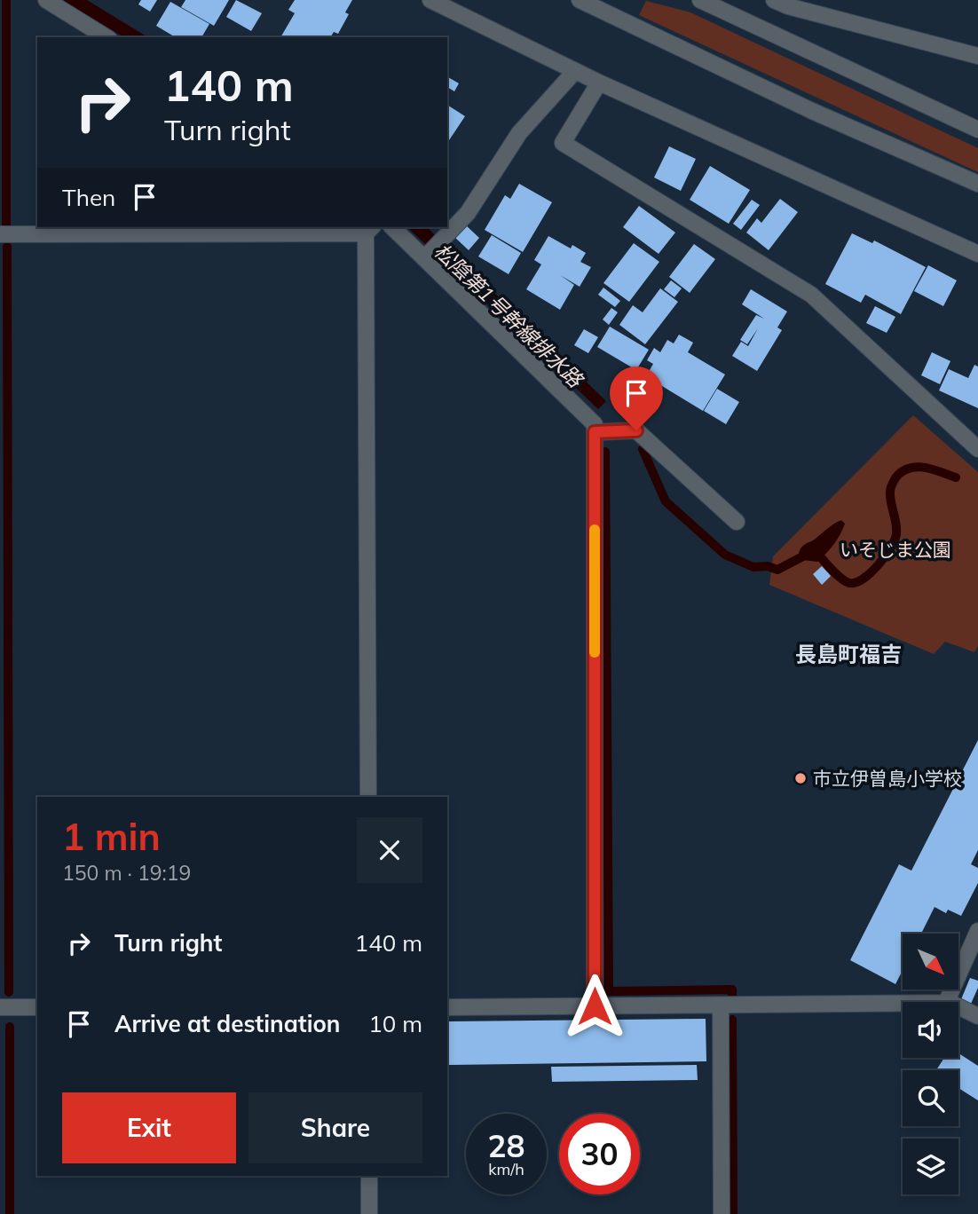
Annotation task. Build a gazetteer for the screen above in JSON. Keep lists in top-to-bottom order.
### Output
{
  "districts": ["長島町福吉"],
  "water": ["松陰第1号幹線排水路"],
  "parks": ["いそじま公園"],
  "places": ["市立伊曽島小学校"],
  "north": "bottom right",
  "page": {
    "turn": ["140 m", "Turn right"],
    "then": "Then",
    "heading": ["1 min", "150 m · 19:19"],
    "list": [
      {
        "name": "Turn right",
        "value": "140 m"
      },
      {
        "name": "Arrive at destination",
        "value": "10 m"
      }
    ],
    "buttons": ["Exit", "Share"],
    "speed": "28 km/h",
    "limit": "30"
  }
}
